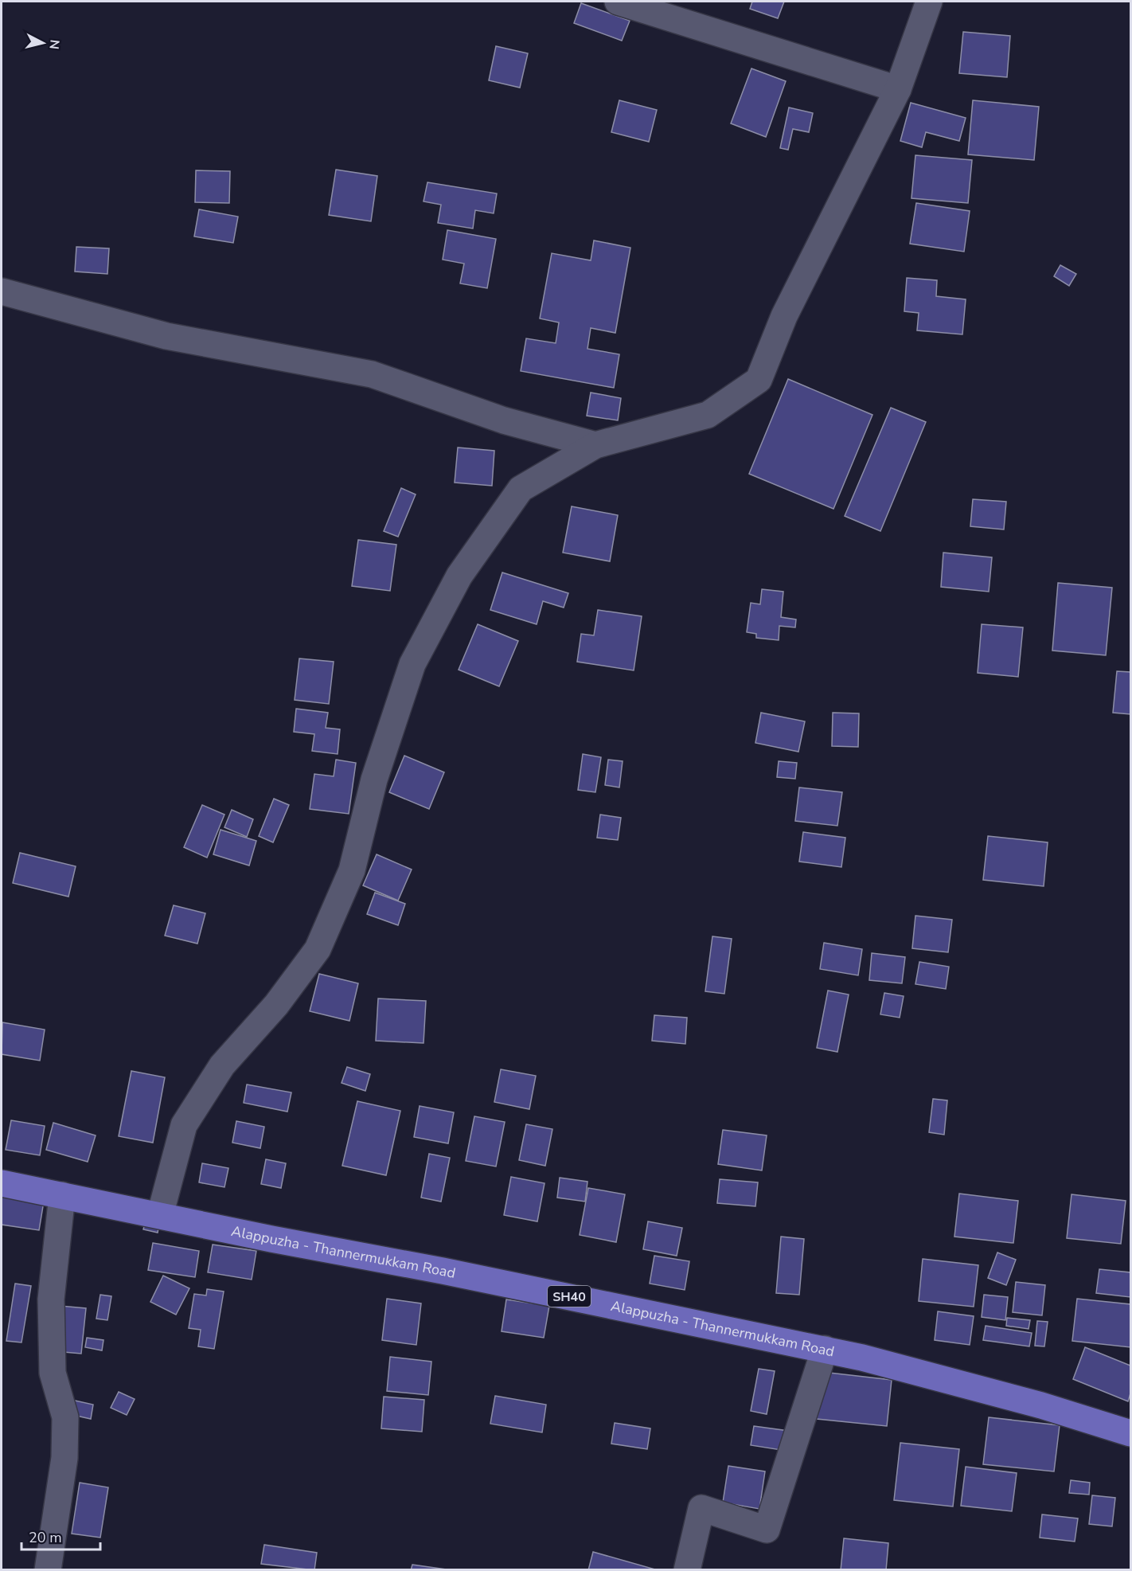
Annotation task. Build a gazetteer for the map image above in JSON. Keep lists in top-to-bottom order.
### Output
{
  "streets": {
    "main road": ["Alappuzha - Thannermukkam Road", "SH40"]
  },
  "scale_bar": "20 m",
  "north": "right"
}
